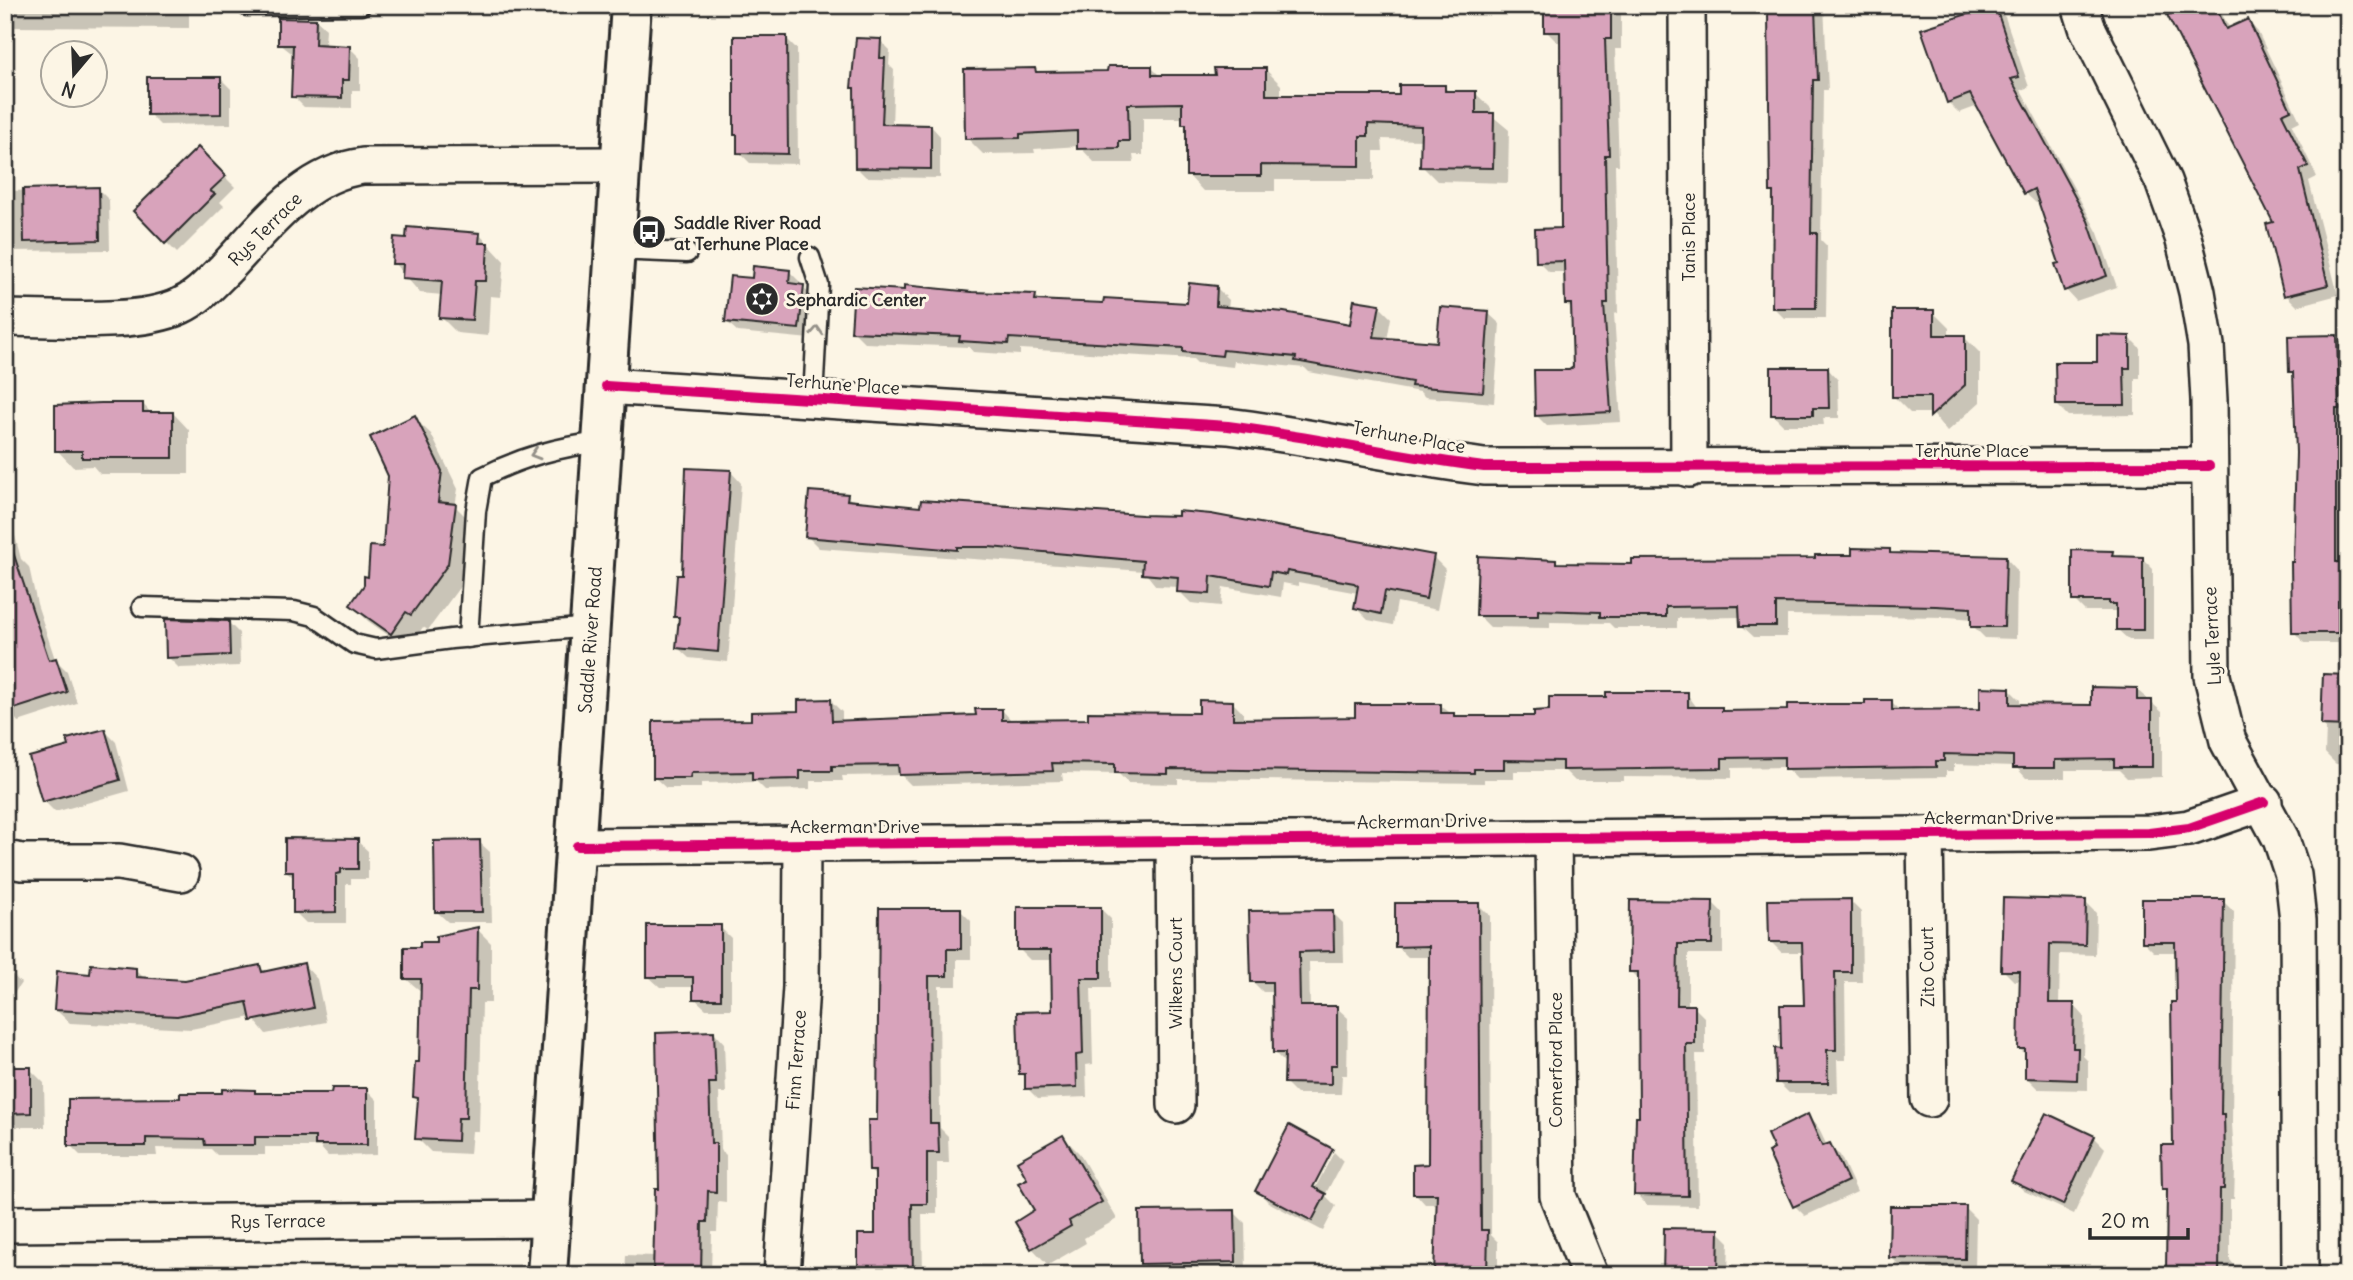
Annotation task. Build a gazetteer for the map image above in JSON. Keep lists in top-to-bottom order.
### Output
{
  "streets": {
    "main road": ["Saddle River Road"],
    "street": [
      "Rys Terrace",
      "Tanis Place",
      "Terhune Place",
      "Lyle Terrace",
      "Ackerman Drive",
      "Zito Court",
      "Wilkens Court",
      "Finn Terrace",
      "Comerford Place"
    ]
  },
  "crossings": [
    ["Rys Terrace", "Saddle River Road"],
    ["Tanis Place", "Terhune Place"],
    ["Terhune Place", "Lyle Terrace"],
    ["Terhune Place", "Saddle River Road"],
    ["Lyle Terrace", "Ackerman Drive"],
    ["Saddle River Road", "Ackerman Drive"],
    ["Ackerman Drive", "Zito Court"],
    ["Ackerman Drive", "Wilkens Court"],
    ["Ackerman Drive", "Finn Terrace"],
    ["Ackerman Drive", "Comerford Place"]
  ],
  "places": {
    "bus stop": ["Saddle River Road at Terhune Place"],
    "synagogue": ["Sephardic Center"]
  },
  "scale_bar": "20 m",
  "north": "bottom"
}
